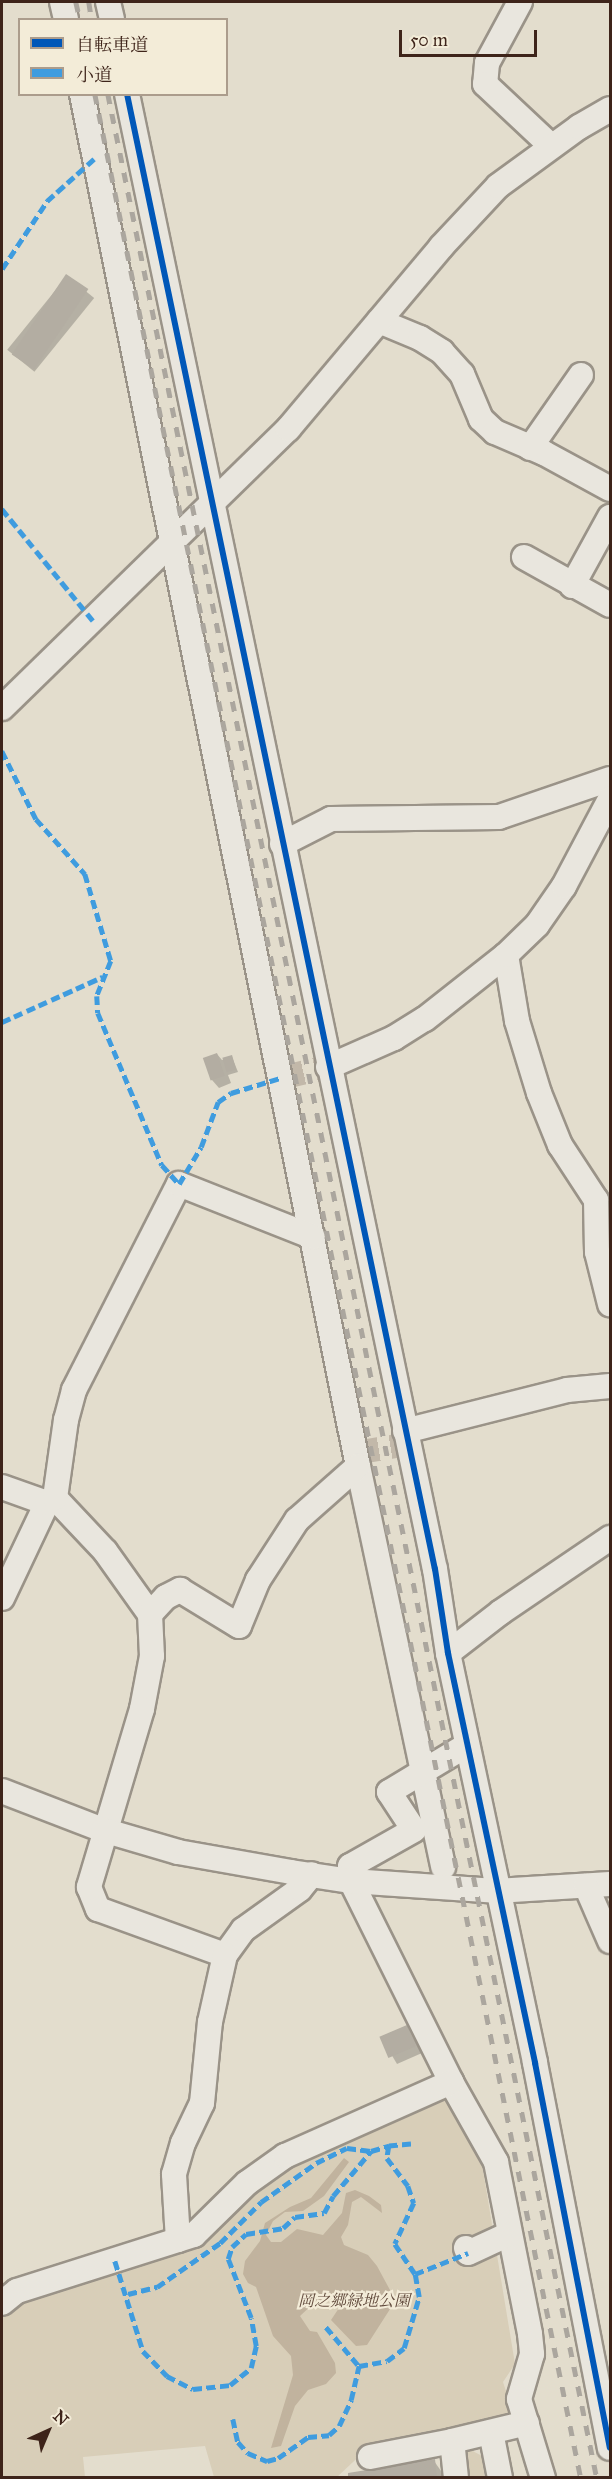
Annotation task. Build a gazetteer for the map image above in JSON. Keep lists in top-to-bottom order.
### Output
{
  "parks": ["岡之郷緑地公園"],
  "legend": ["自転車道", "小道"],
  "scale_bar": "50 m",
  "north": "top right"
}
